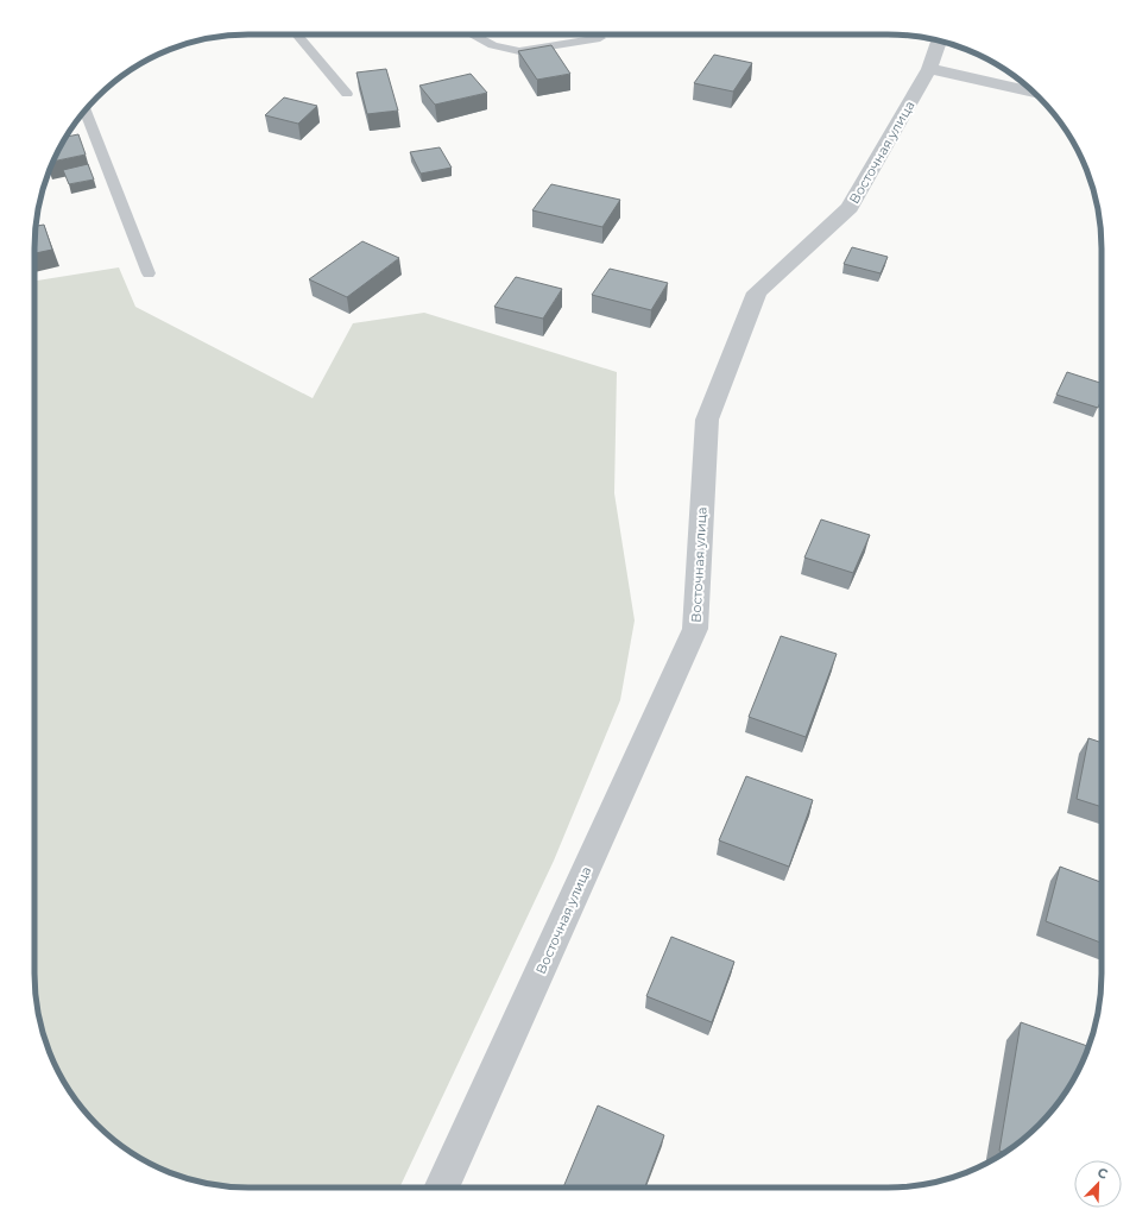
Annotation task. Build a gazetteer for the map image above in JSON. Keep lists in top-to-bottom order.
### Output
{
  "streets": {
    "street": ["Восточная улица"]
  },
  "north": "top right"
}
